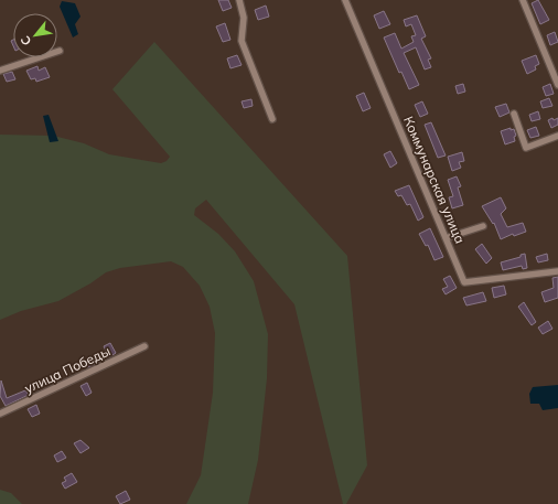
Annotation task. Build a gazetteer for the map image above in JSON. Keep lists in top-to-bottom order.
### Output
{
  "streets": {
    "street": ["Коммунарская улица", "улица Победы"]
  },
  "north": "bottom left"
}
